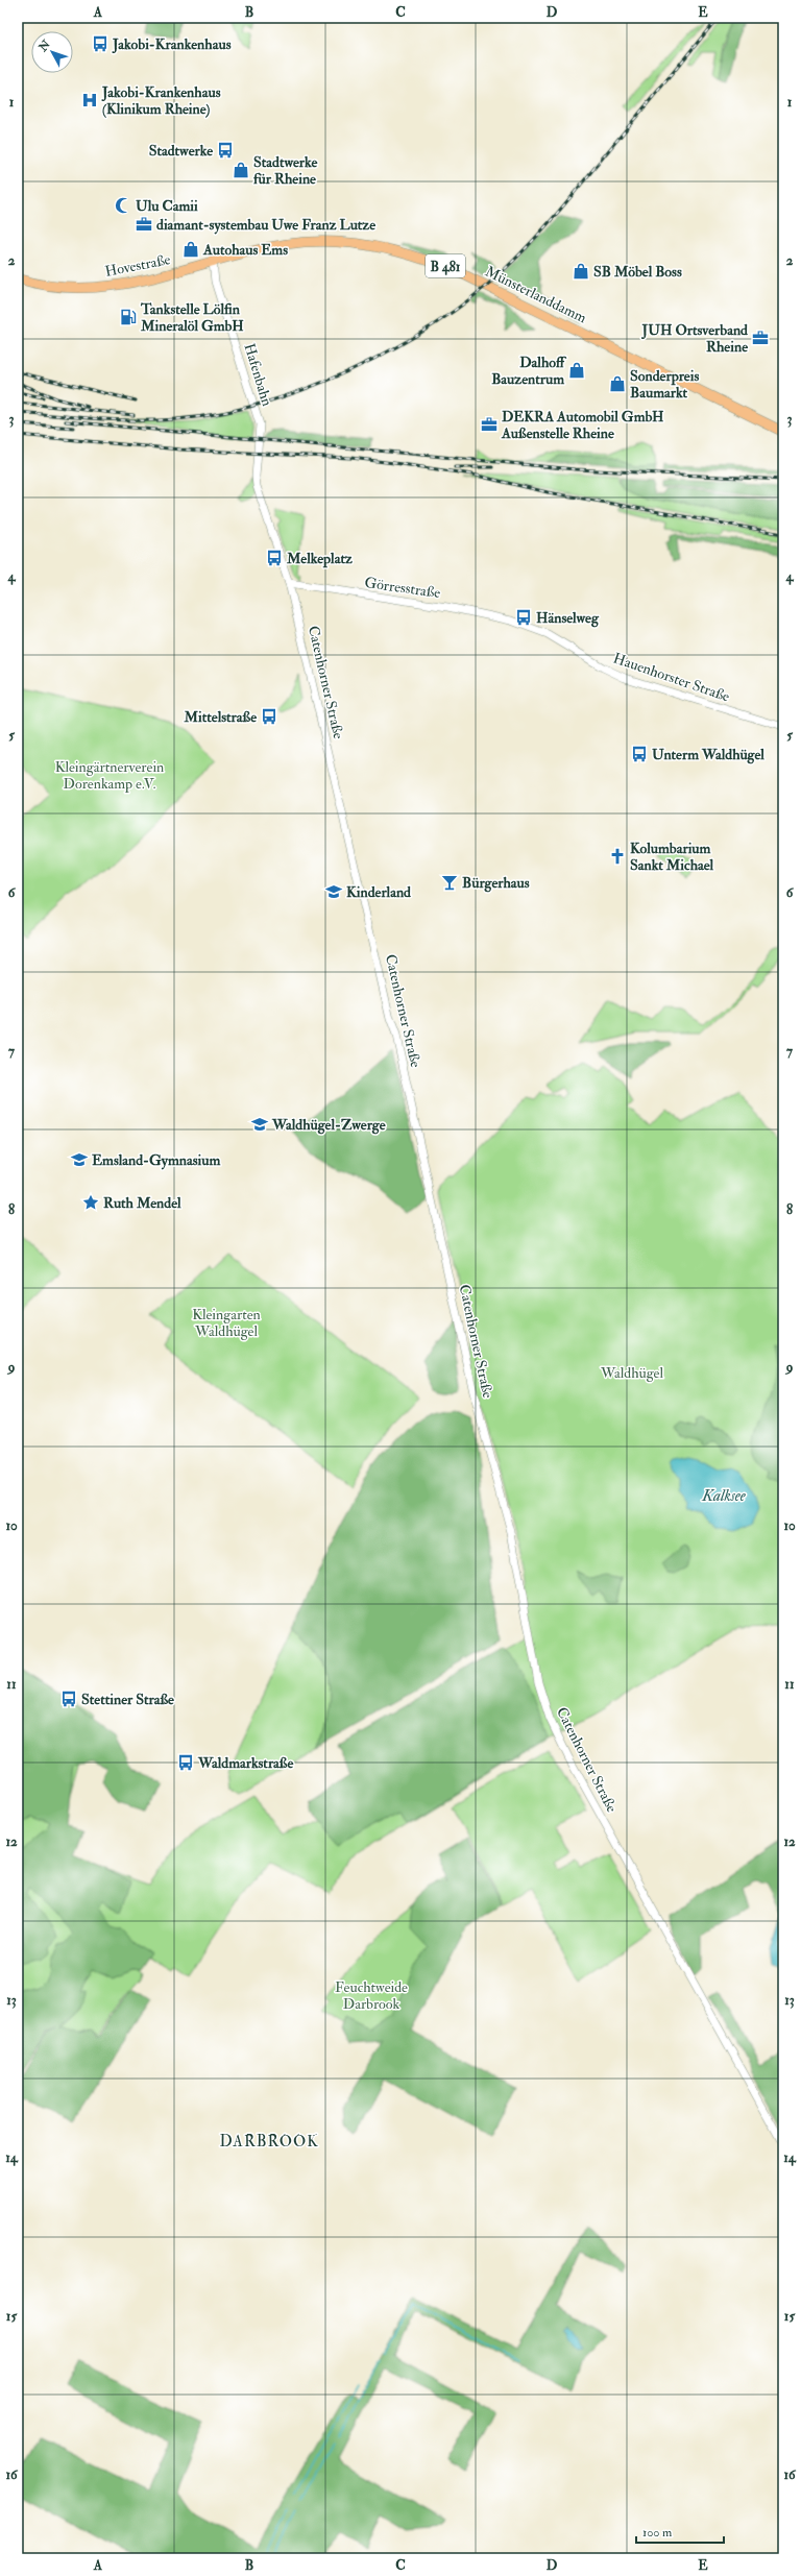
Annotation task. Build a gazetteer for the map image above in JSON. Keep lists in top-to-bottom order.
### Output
{
  "streets": {
    "main road": ["Hovestraße", "B 481", "Münsterlanddamm"],
    "street": [
      "Hafenbahn",
      "Görresstraße",
      "Hauenhorster Straße",
      "Catenhorner Straße"
    ]
  },
  "crossings": [
    ["Hovestraße", "Münsterlanddamm"],
    ["Hovestraße", "Hafenbahn"],
    ["Münsterlanddamm", "Hafenbahn"],
    ["Hafenbahn", "Catenhorner Straße"],
    ["Görresstraße", "Hauenhorster Straße"],
    ["Görresstraße", "Catenhorner Straße"]
  ],
  "districts": ["DARBROOK"],
  "water": ["Kalksee"],
  "parks": [
    "Kleingärtnerverein Dorenkamp e.V.",
    "Kleingarten Waldhügel",
    "Waldhügel",
    "Feuchtweide Darbrook"
  ],
  "places": {
    "bus stop": [
      "Jakobi-Krankenhaus",
      "Stadtwerke",
      "Melkeplatz",
      "Hänselweg",
      "Mittelstraße",
      "Unterm Waldhügel",
      "Stettiner Straße",
      "Waldmarkstraße"
    ],
    "hospital": ["Jakobi-Krankenhaus (Klinikum Rheine)"],
    "shop": [
      "Stadtwerke für Rheine",
      "Autohaus Ems",
      "SB Möbel Boss",
      "Dalhoff Bauzentrum",
      "Sonderpreis Baumarkt"
    ],
    "mosque": ["Ulu Camii"],
    "office": ["diamant-systembau Uwe Franz Lutze", "JUH Ortsverband Rheine", "DEKRA Automobil GmbH Außenstelle Rheine"],
    "fuel station": ["Tankstelle Lölfin Mineralöl GmbH"],
    "church": ["Kolumbarium Sankt Michael"],
    "bar": ["Bürgerhaus"],
    "school or university": ["Kinderland", "Waldhügel-Zwerge", "Emsland-Gymnasium"],
    "place": ["Ruth Mendel"]
  },
  "scale_bar": "100 m",
  "north": "top left",
  "grid": {
    "columns": [
      "A",
      "B",
      "C",
      "D",
      "E"
    ],
    "rows": [
      "1",
      "2",
      "3",
      "4",
      "5",
      "6",
      "7",
      "8",
      "9",
      "10",
      "11",
      "12",
      "13",
      "14",
      "15",
      "16"
    ]
  }
}
